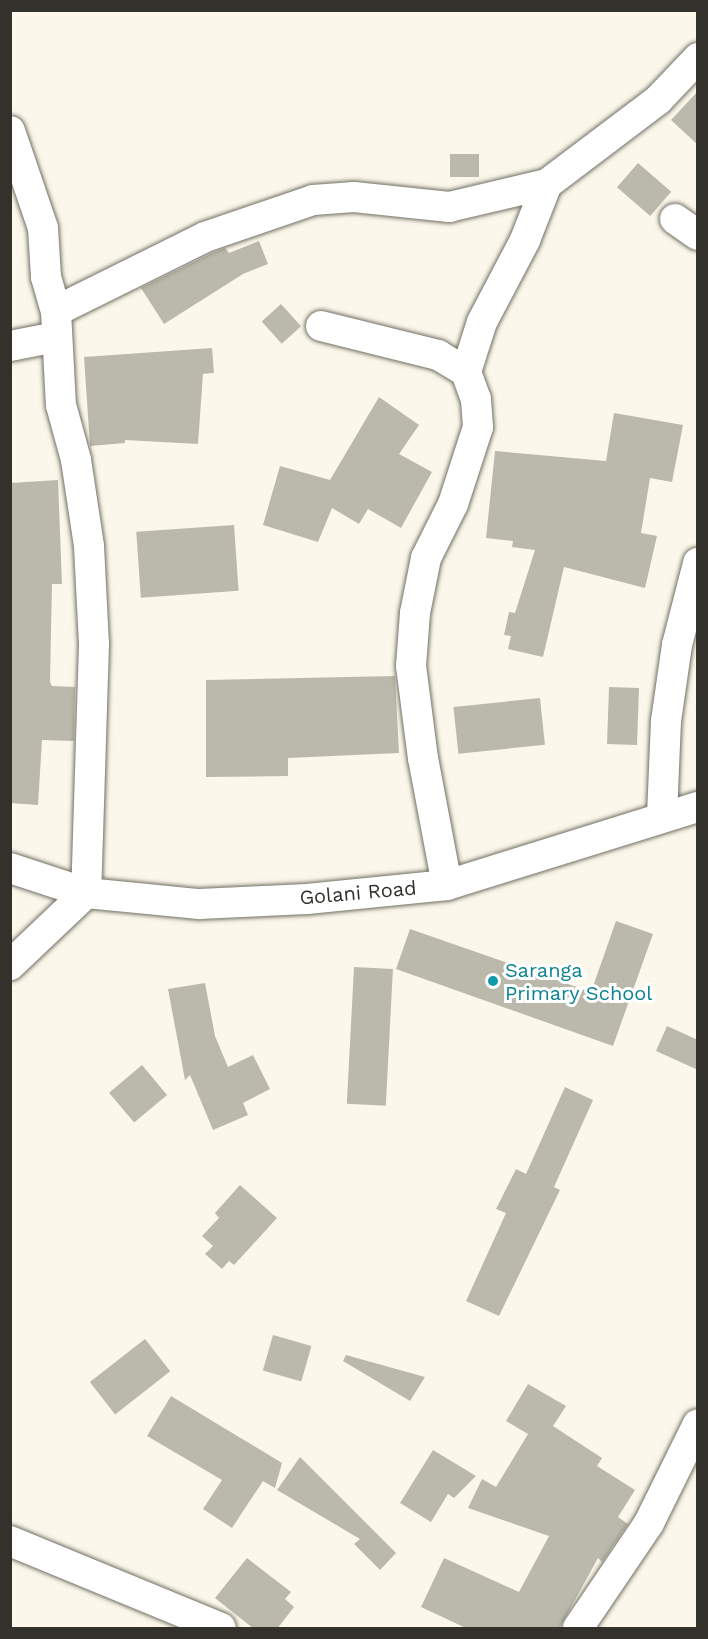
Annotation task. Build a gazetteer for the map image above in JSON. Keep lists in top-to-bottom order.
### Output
{
  "streets": {
    "street": ["Golani Road"]
  },
  "places": ["Saranga Primary School"]
}
